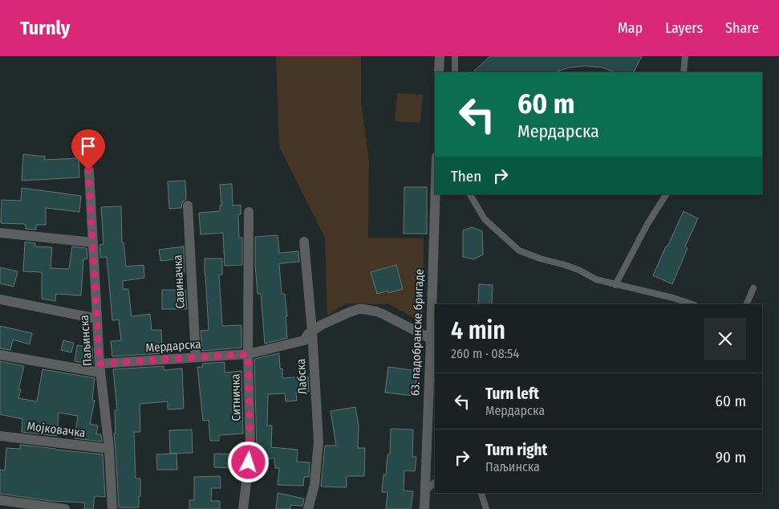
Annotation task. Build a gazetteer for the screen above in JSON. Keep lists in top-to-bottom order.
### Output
{
  "streets": {
    "street": [
      "Савиначка",
      "63. падобранске бригаде",
      "Паљинска",
      "Мердарска",
      "Лабска",
      "Ситничка",
      "Мојковачка"
    ]
  },
  "crossings": [
    ["Савиначка", "Мердарска"],
    ["63. падобранске бригаде", "Мердарска"],
    ["Паљинска", "Мердарска"],
    ["Паљинска", "Мојковачка"],
    ["Мердарска", "Лабска"],
    ["Мердарска", "Ситничка"]
  ],
  "page": {
    "header": "Turnly",
    "nav": ["Map", "Layers", "Share"],
    "turn": ["60 m", "Мердарска"],
    "then": "Then",
    "heading": ["4 min", "260 m · 08:54"],
    "list": [
      {
        "name": "Turn left",
        "note": "Мердарска",
        "value": "60 m"
      },
      {
        "name": "Turn right",
        "note": "Паљинска",
        "value": "90 m"
      }
    ]
  }
}
